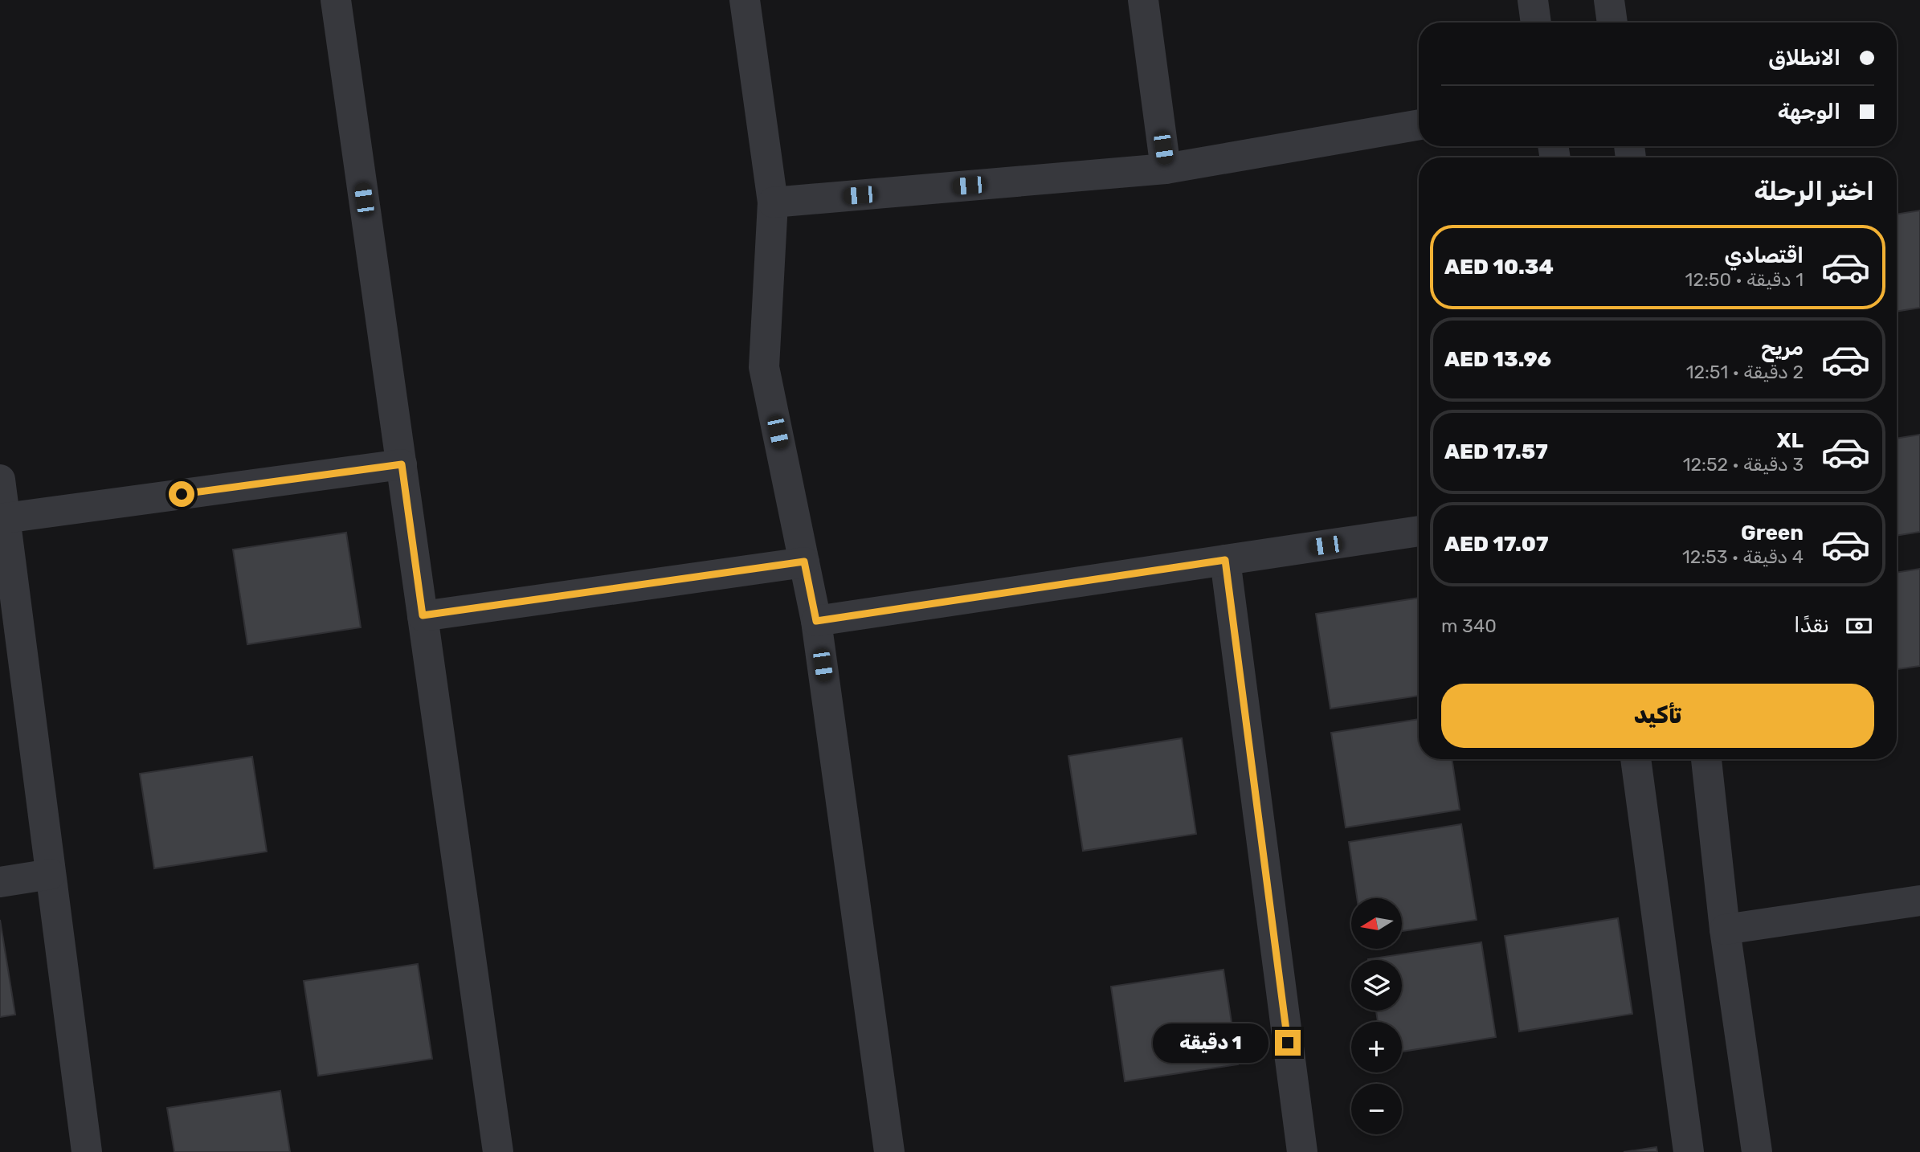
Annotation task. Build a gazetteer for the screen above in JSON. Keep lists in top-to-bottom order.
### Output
{
  "north": "left",
  "page": {
    "banner": ["الانطلاق", "الوجهة"],
    "heading": "اختر الرحلة",
    "list": [
      {
        "name": "اقتصادي",
        "note": "1 دقيقة · 12:50",
        "value": "AED 10.34"
      },
      {
        "name": "مريح",
        "note": "2 دقيقة · 12:51",
        "value": "AED 13.96"
      },
      {
        "name": "XL",
        "note": "3 دقيقة · 12:52",
        "value": "AED 17.57"
      },
      {
        "name": "Green",
        "note": "4 دقيقة · 12:53",
        "value": "AED 17.07"
      }
    ],
    "pay": ["نقدًا", "340 m"],
    "buttons": "تأكيد",
    "map_buttons": ["+", "−"],
    "bubble": "1 دقيقة"
  }
}
